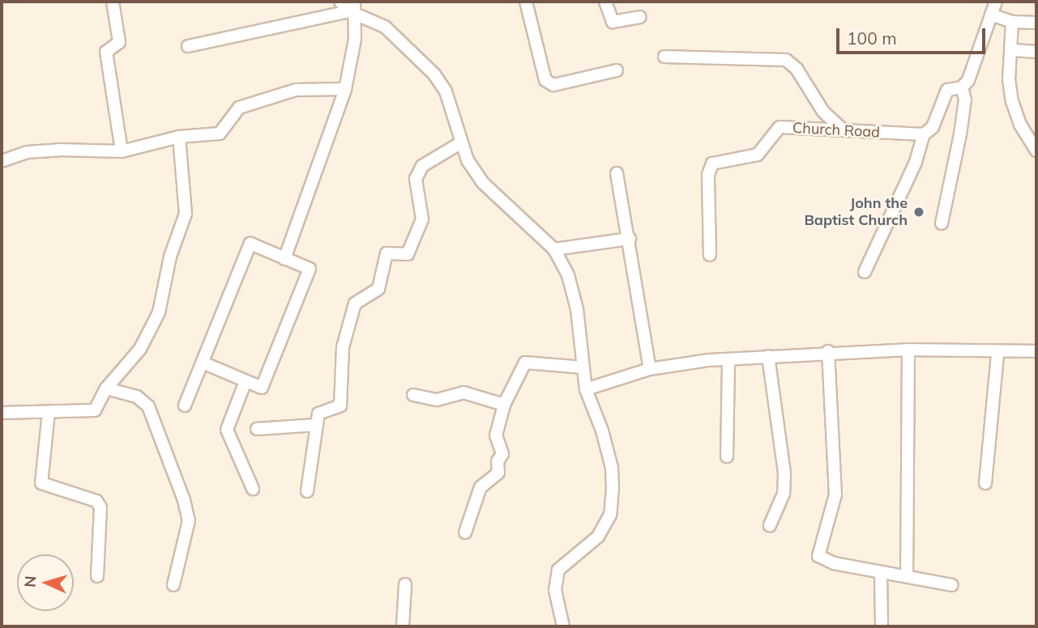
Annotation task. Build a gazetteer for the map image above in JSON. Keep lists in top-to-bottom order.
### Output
{
  "streets": {
    "street": ["Church Road"]
  },
  "places": ["John the Baptist Church"],
  "scale_bar": "100 m",
  "north": "left"
}
